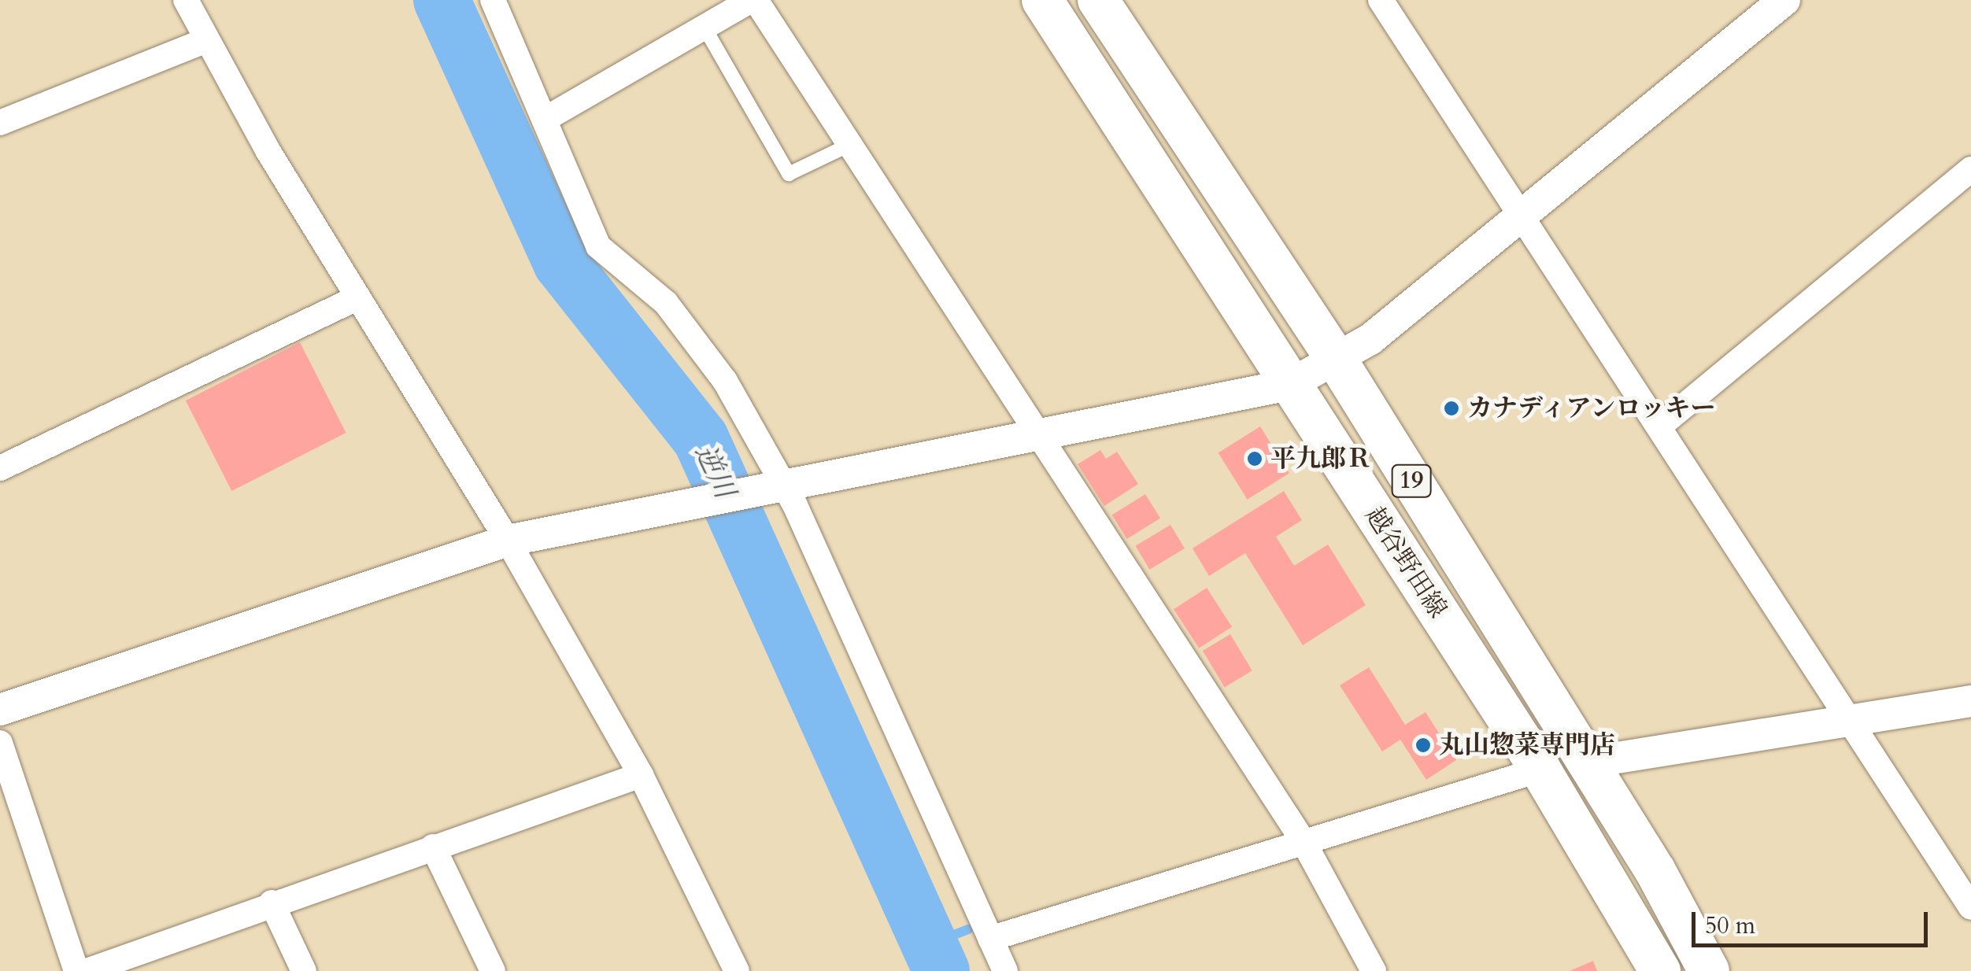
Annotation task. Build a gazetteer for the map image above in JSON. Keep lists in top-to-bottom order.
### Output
{
  "streets": {
    "main road": ["19", "越谷野田線"]
  },
  "water": ["逆川"],
  "places": ["カナディアンロッキー", "平九郎Ｒ", "丸山惣菜専門店"],
  "scale_bar": "50 m"
}
